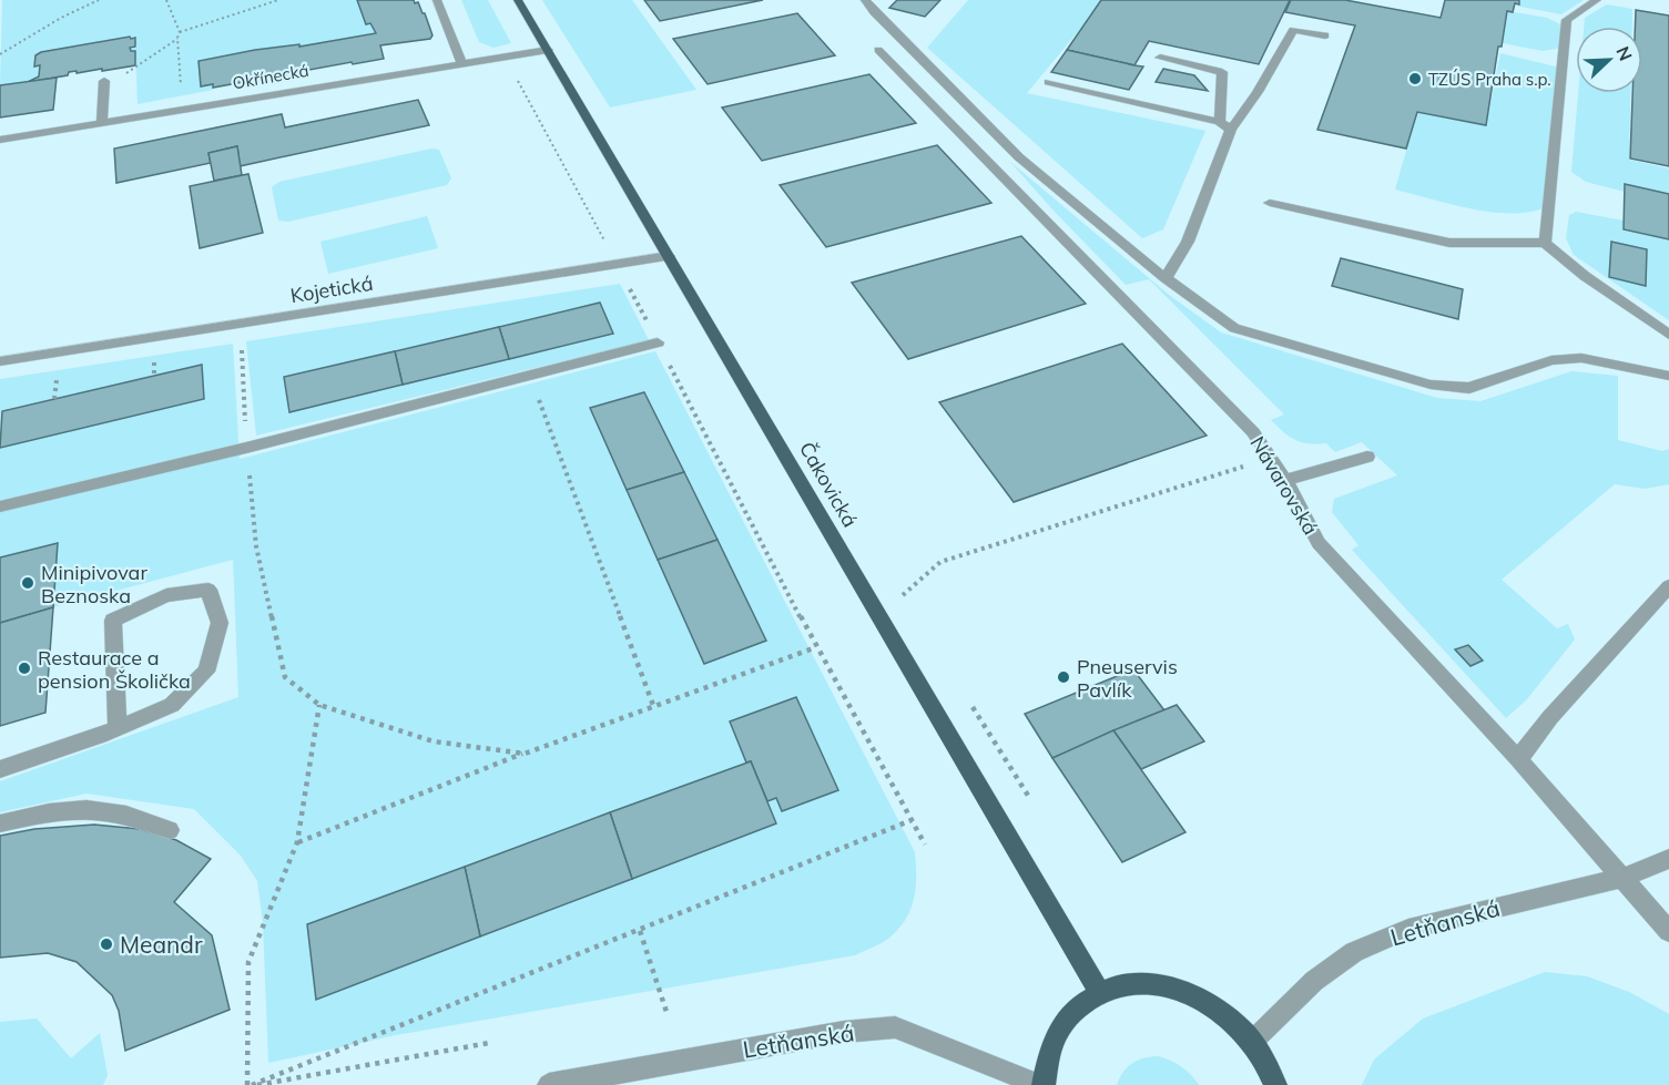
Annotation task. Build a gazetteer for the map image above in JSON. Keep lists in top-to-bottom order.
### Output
{
  "streets": {
    "main road": ["Čakovická"],
    "street": [
      "Okřínecká",
      "Kojetická",
      "Návarovská",
      "Letňanská"
    ]
  },
  "crossings": [
    ["Okřínecká", "Čakovická"],
    ["Kojetická", "Čakovická"],
    ["Návarovská", "Letňanská"]
  ],
  "places": [
    "TZÚS Praha s.p.",
    "Minipivovar Beznoska",
    "Restaurace a pension Školička",
    "Pneuservis Pavlík",
    "Meandr"
  ],
  "north": "top right"
}
